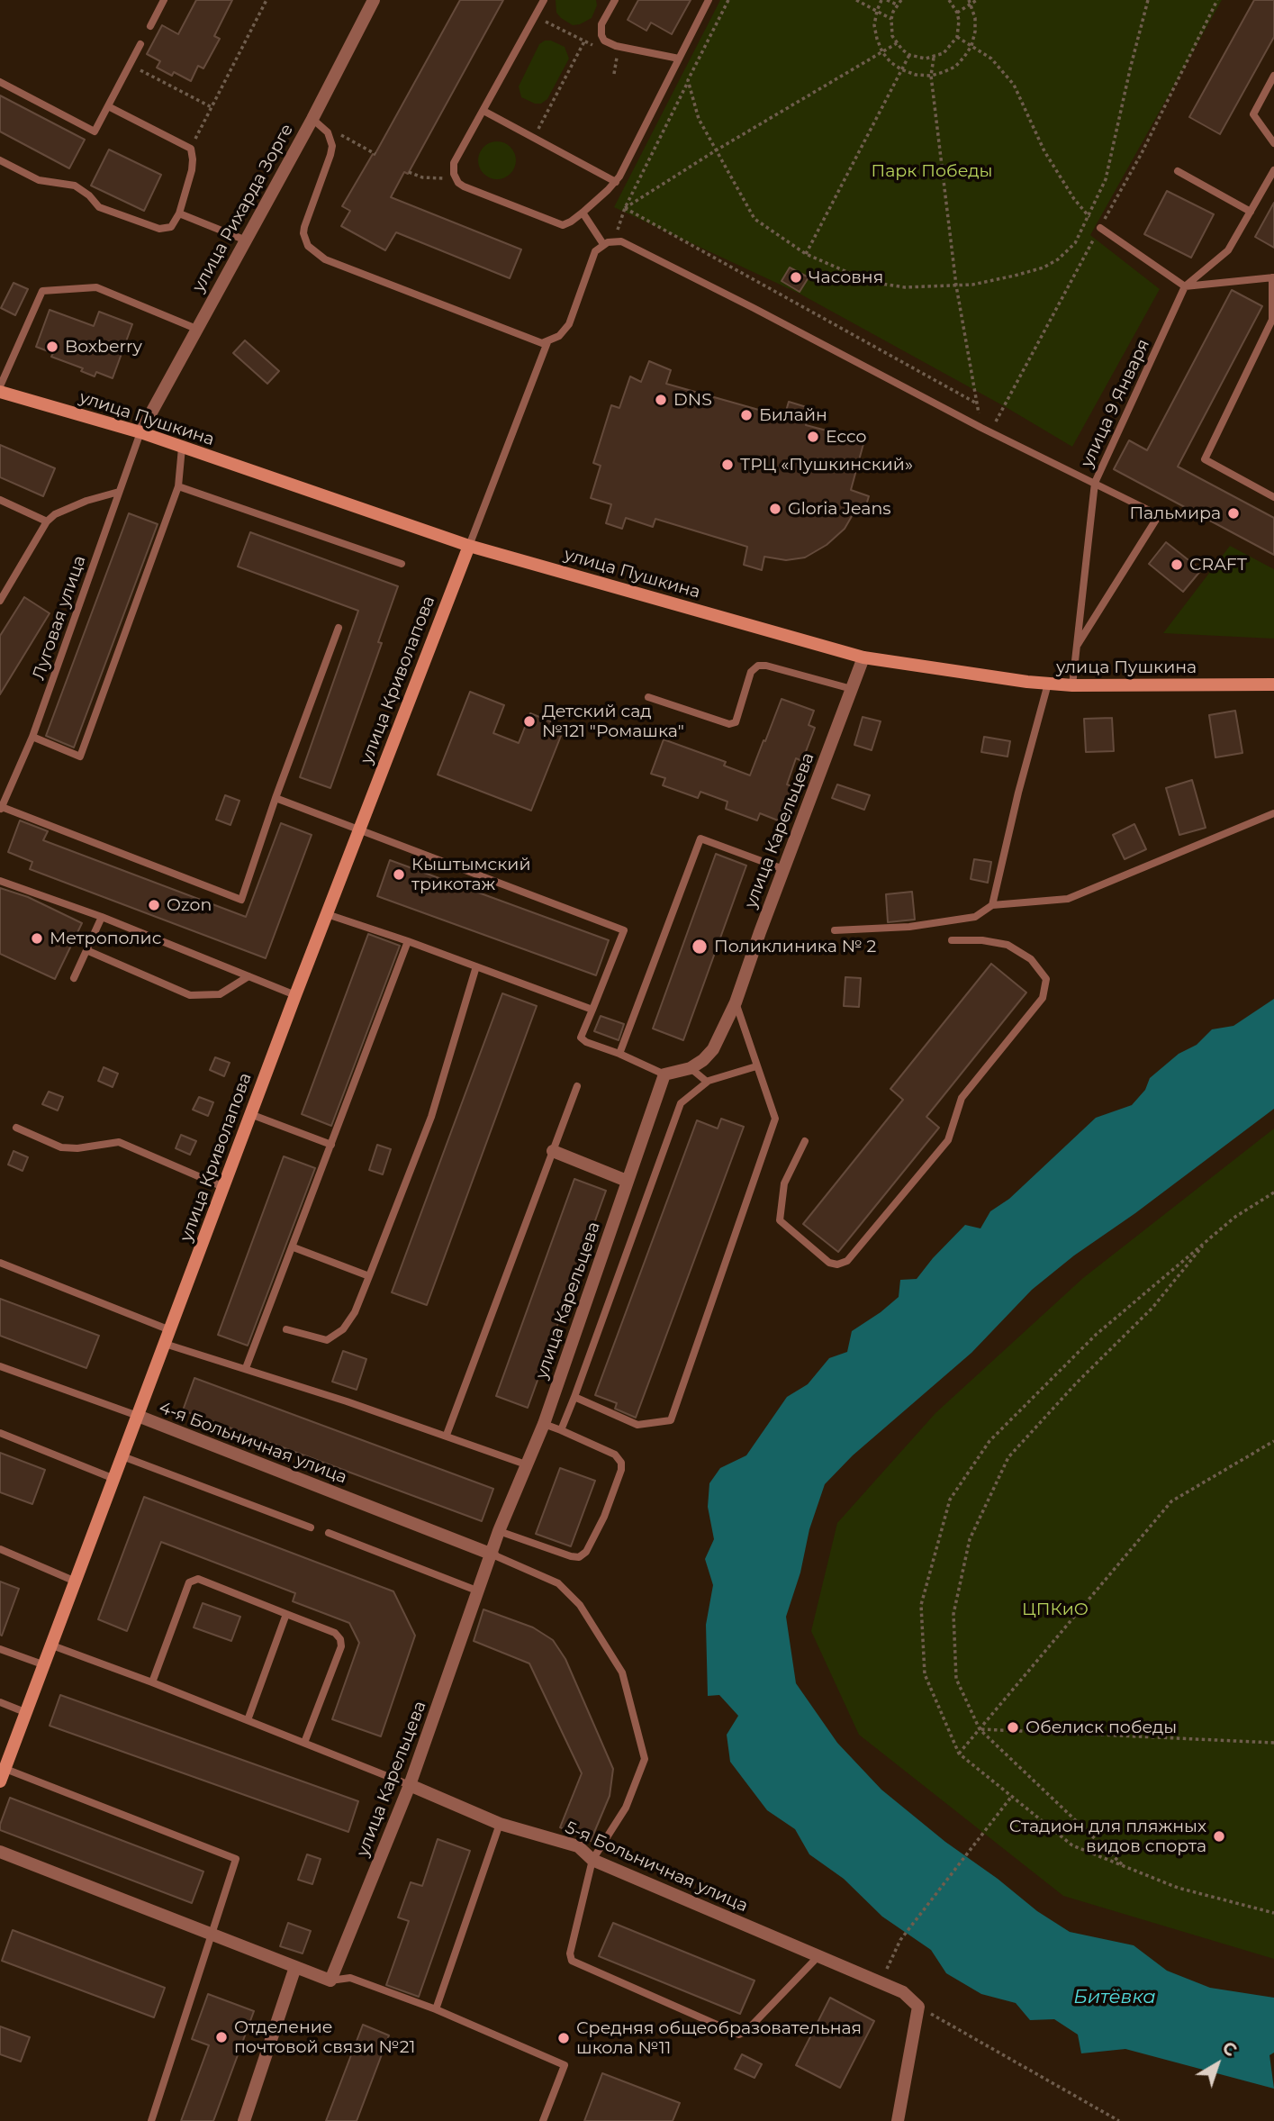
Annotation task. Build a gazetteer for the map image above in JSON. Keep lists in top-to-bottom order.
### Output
{
  "streets": {
    "street": [
      "улица Рихарда Зорге",
      "улица Пушкина",
      "улица Криволапова",
      "улица Карельцева",
      "4-я Больничная улица",
      "5-я Больничная улица"
    ],
    "lane": ["улица 9 Января", "Луговая улица"]
  },
  "crossings": [
    ["улица Рихарда Зорге", "улица Пушкина"],
    ["улица Рихарда Зорге", "Луговая улица"],
    ["улица 9 Января", "улица Пушкина"],
    ["улица Пушкина", "Луговая улица"],
    ["улица Пушкина", "улица Криволапова"],
    ["улица Пушкина", "улица Карельцева"],
    ["улица Криволапова", "4-я Больничная улица"],
    ["улица Карельцева", "4-я Больничная улица"],
    ["улица Карельцева", "5-я Больничная улица"]
  ],
  "water": ["Битёвка"],
  "parks": ["Парк Победы", "ЦПКиО"],
  "places": [
    "Часовня",
    "Boxberry",
    "DNS",
    "Билайн",
    "Ecco",
    "ТРЦ «Пушкинский»",
    "Gloria Jeans",
    "Пальмира",
    "CRAFT",
    "Детский сад №121 \"Ромашка\"",
    "Кыштымский трикотаж",
    "Ozon",
    "Метрополис",
    "Поликлиника № 2",
    "Обелиск победы",
    "Стадион для пляжных видов спорта",
    "Отделение почтовой связи №21",
    "Средняя общеобразовательная школа №11"
  ],
  "north": "top right"
}
